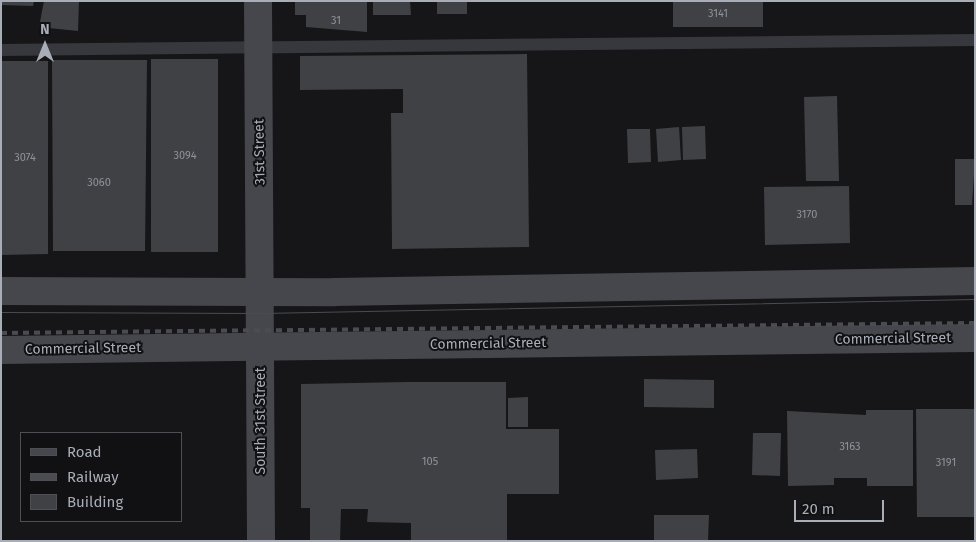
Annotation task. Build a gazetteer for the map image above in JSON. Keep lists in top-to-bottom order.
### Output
{
  "streets": {
    "main road": ["31st Street", "Commercial Street", "South 31st Street"]
  },
  "crossings": [
    ["31st Street", "South 31st Street"],
    ["Commercial Street", "South 31st Street"]
  ],
  "house_numbers": [
    "3141",
    "31",
    "3094",
    "3074",
    "3060",
    "3170",
    "3163",
    "105",
    "3191"
  ],
  "legend": ["Road", "Railway", "Building"],
  "scale_bar": "20 m",
  "north": "top"
}
